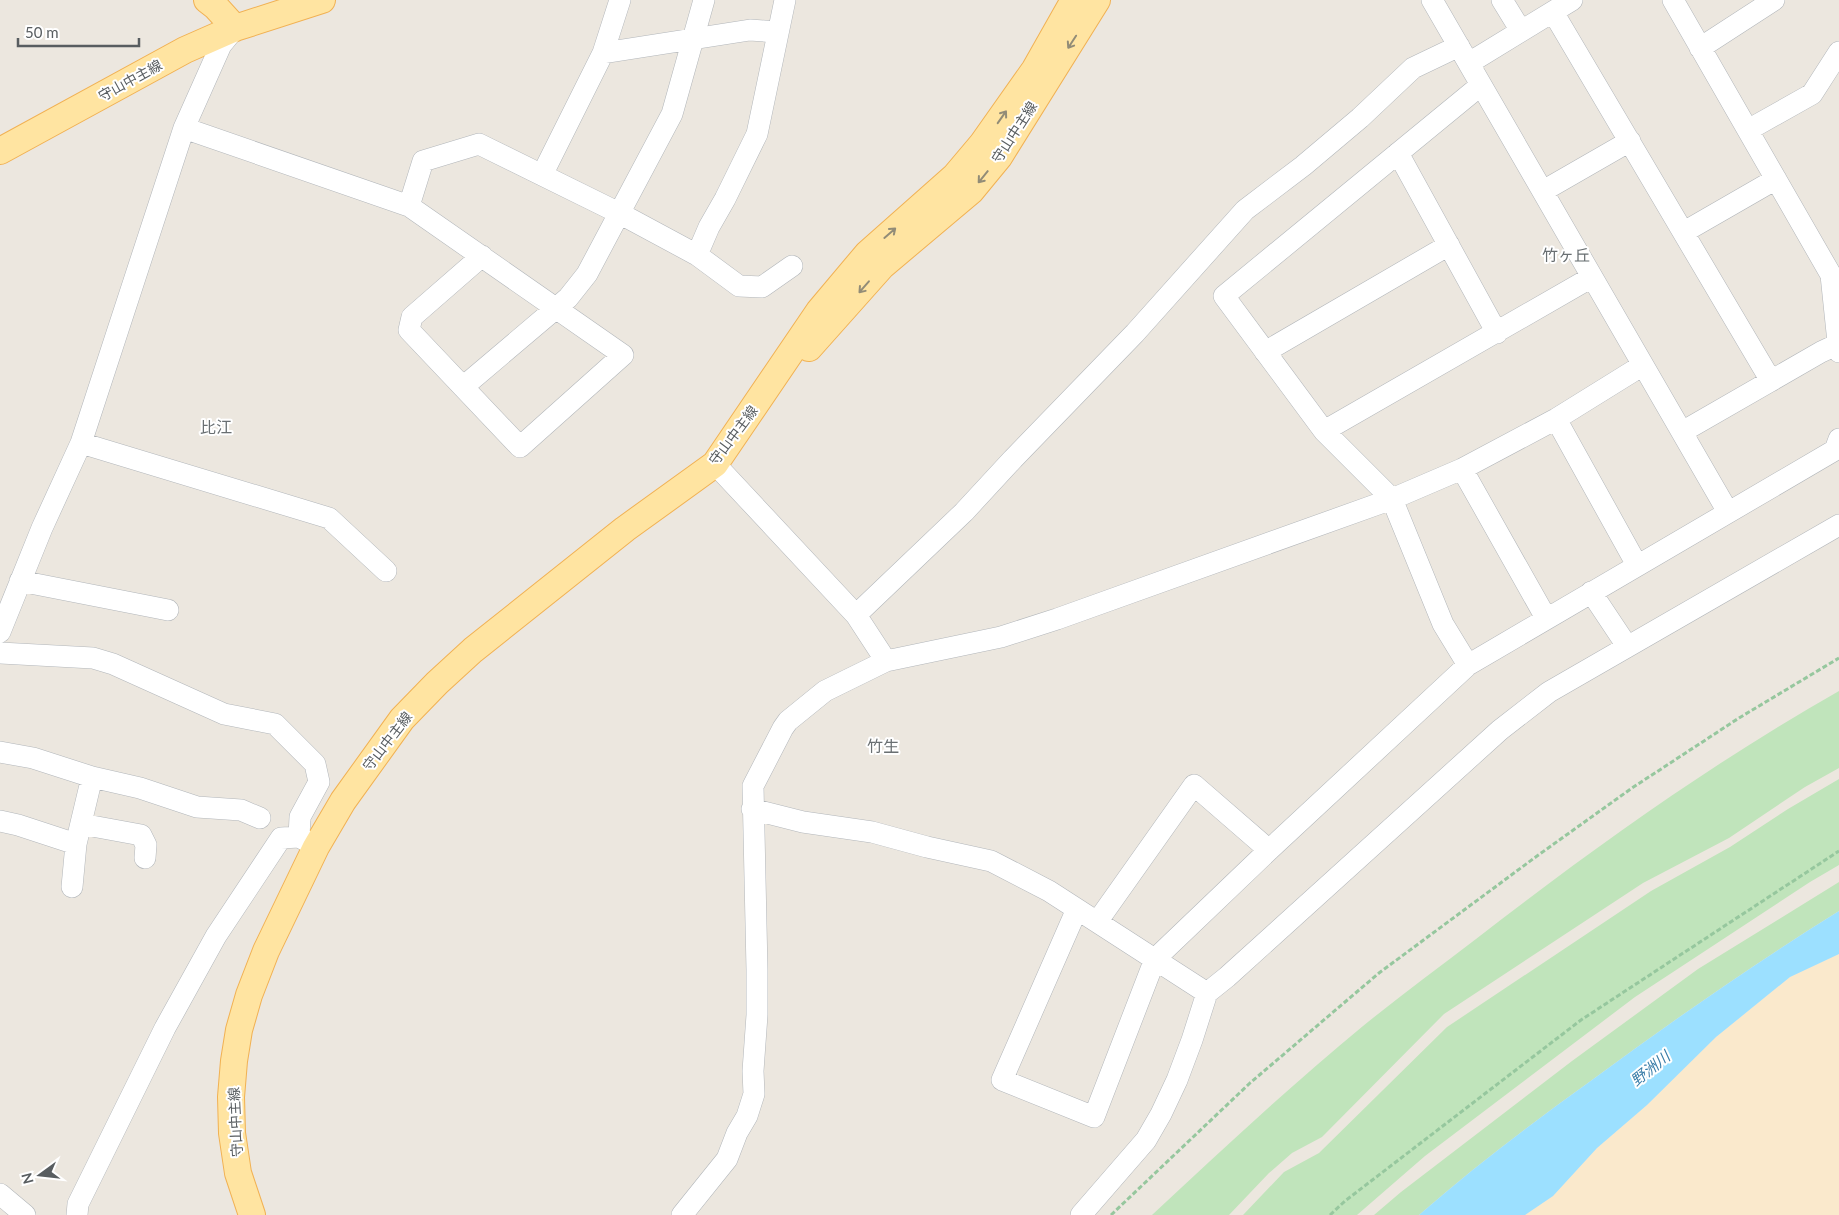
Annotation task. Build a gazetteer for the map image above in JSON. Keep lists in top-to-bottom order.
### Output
{
  "streets": {
    "main road": ["守山中主線"]
  },
  "districts": ["竹ヶ丘", "比江", "竹生"],
  "water": ["野洲川"],
  "scale_bar": "50 m",
  "north": "left"
}
